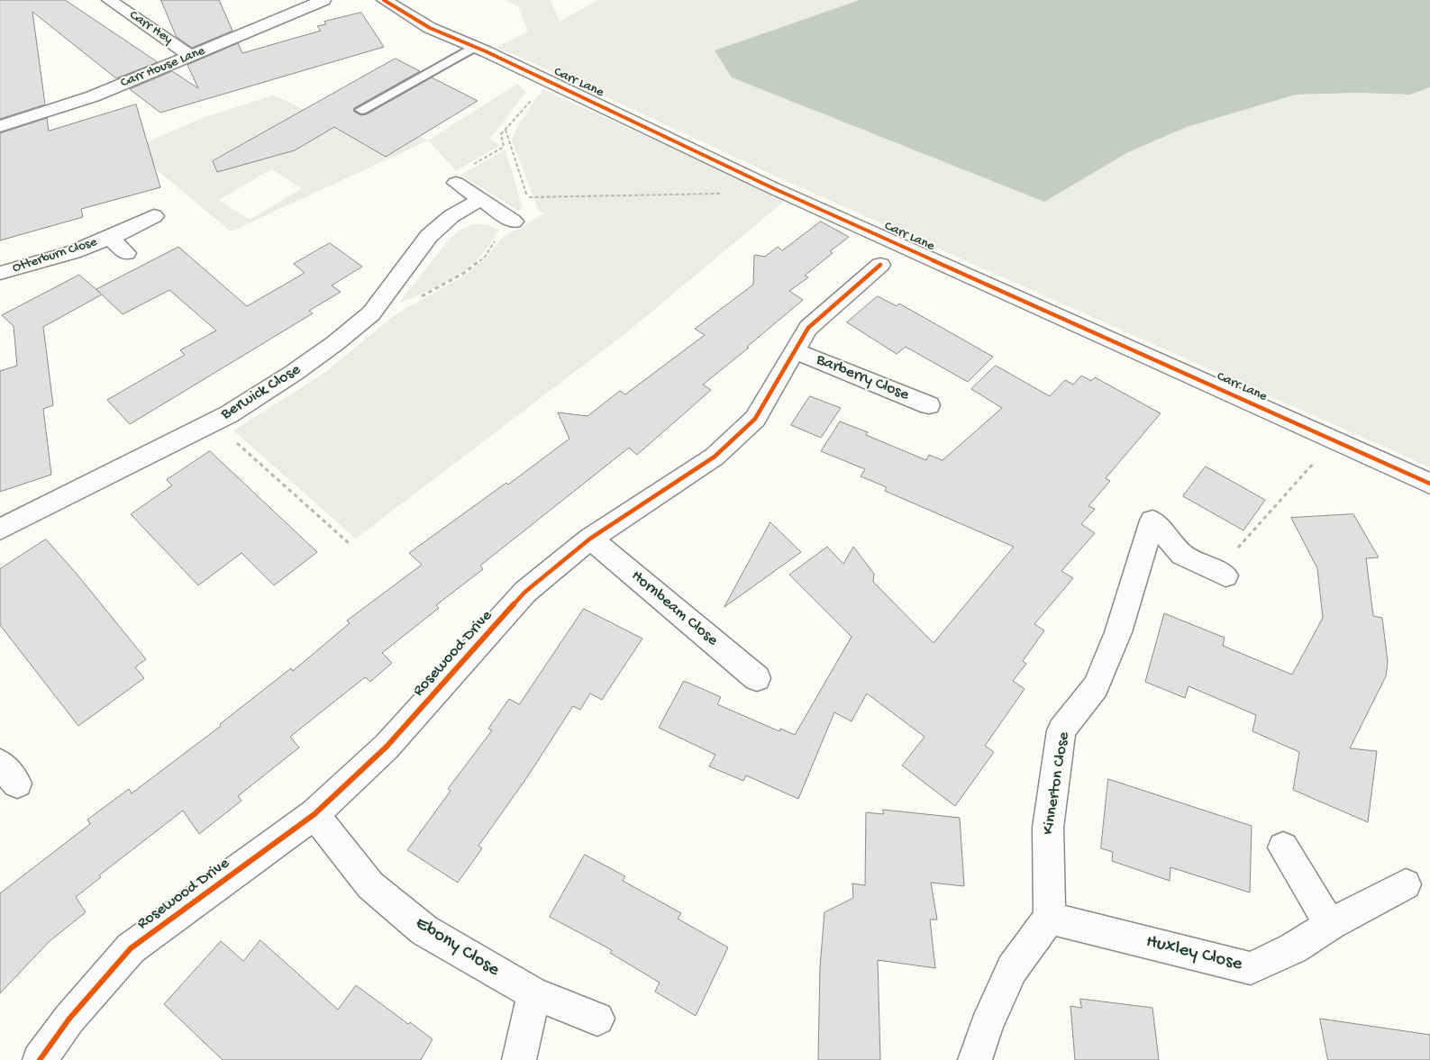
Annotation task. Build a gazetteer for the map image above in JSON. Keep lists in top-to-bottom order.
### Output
{
  "streets": {
    "street": [
      "Carr Hey",
      "Carr House Lane",
      "Carr Lane",
      "Otterburn Close",
      "Barberry Close",
      "Berwick Close",
      "Hornbeam Close",
      "Rosewood Drive",
      "Kinnerton Close",
      "Ebony Close",
      "Huxley Close"
    ]
  },
  "crossings": [
    ["Carr Hey", "Carr House Lane"],
    ["Barberry Close", "Rosewood Drive"],
    ["Hornbeam Close", "Rosewood Drive"],
    ["Rosewood Drive", "Ebony Close"],
    ["Kinnerton Close", "Huxley Close"]
  ]
}
